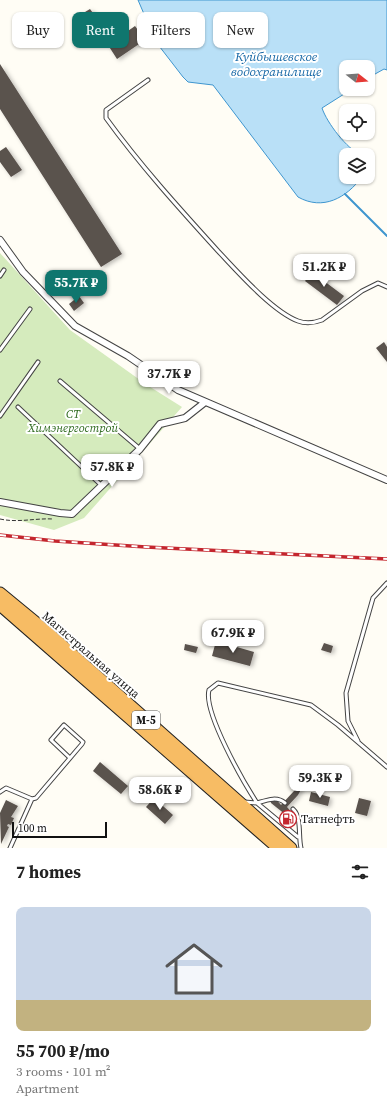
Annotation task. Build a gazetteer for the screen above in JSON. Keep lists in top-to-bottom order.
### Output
{
  "streets": {
    "highway": ["Магистральная улица", "М-5"]
  },
  "water": ["Куйбышевское водохранилище"],
  "parks": ["СТ Химэнергострой"],
  "places": {
    "fuel station": ["Татнефть"]
  },
  "scale_bar": "100 m",
  "north": "right",
  "page": {
    "chip": [
      "Buy",
      "Rent",
      "Filters",
      "New"
    ],
    "price": [
      "51.2K ₽",
      "55.7K ₽",
      "37.7K ₽",
      "57.8K ₽",
      "67.9K ₽",
      "59.3K ₽",
      "58.6K ₽"
    ],
    "scale": "100 m",
    "heading": "7 homes",
    "list": [
      {
        "name": "55 700 ₽/mo",
        "note": "3 rooms · 101 m² · Apartment"
      }
    ]
  }
}
